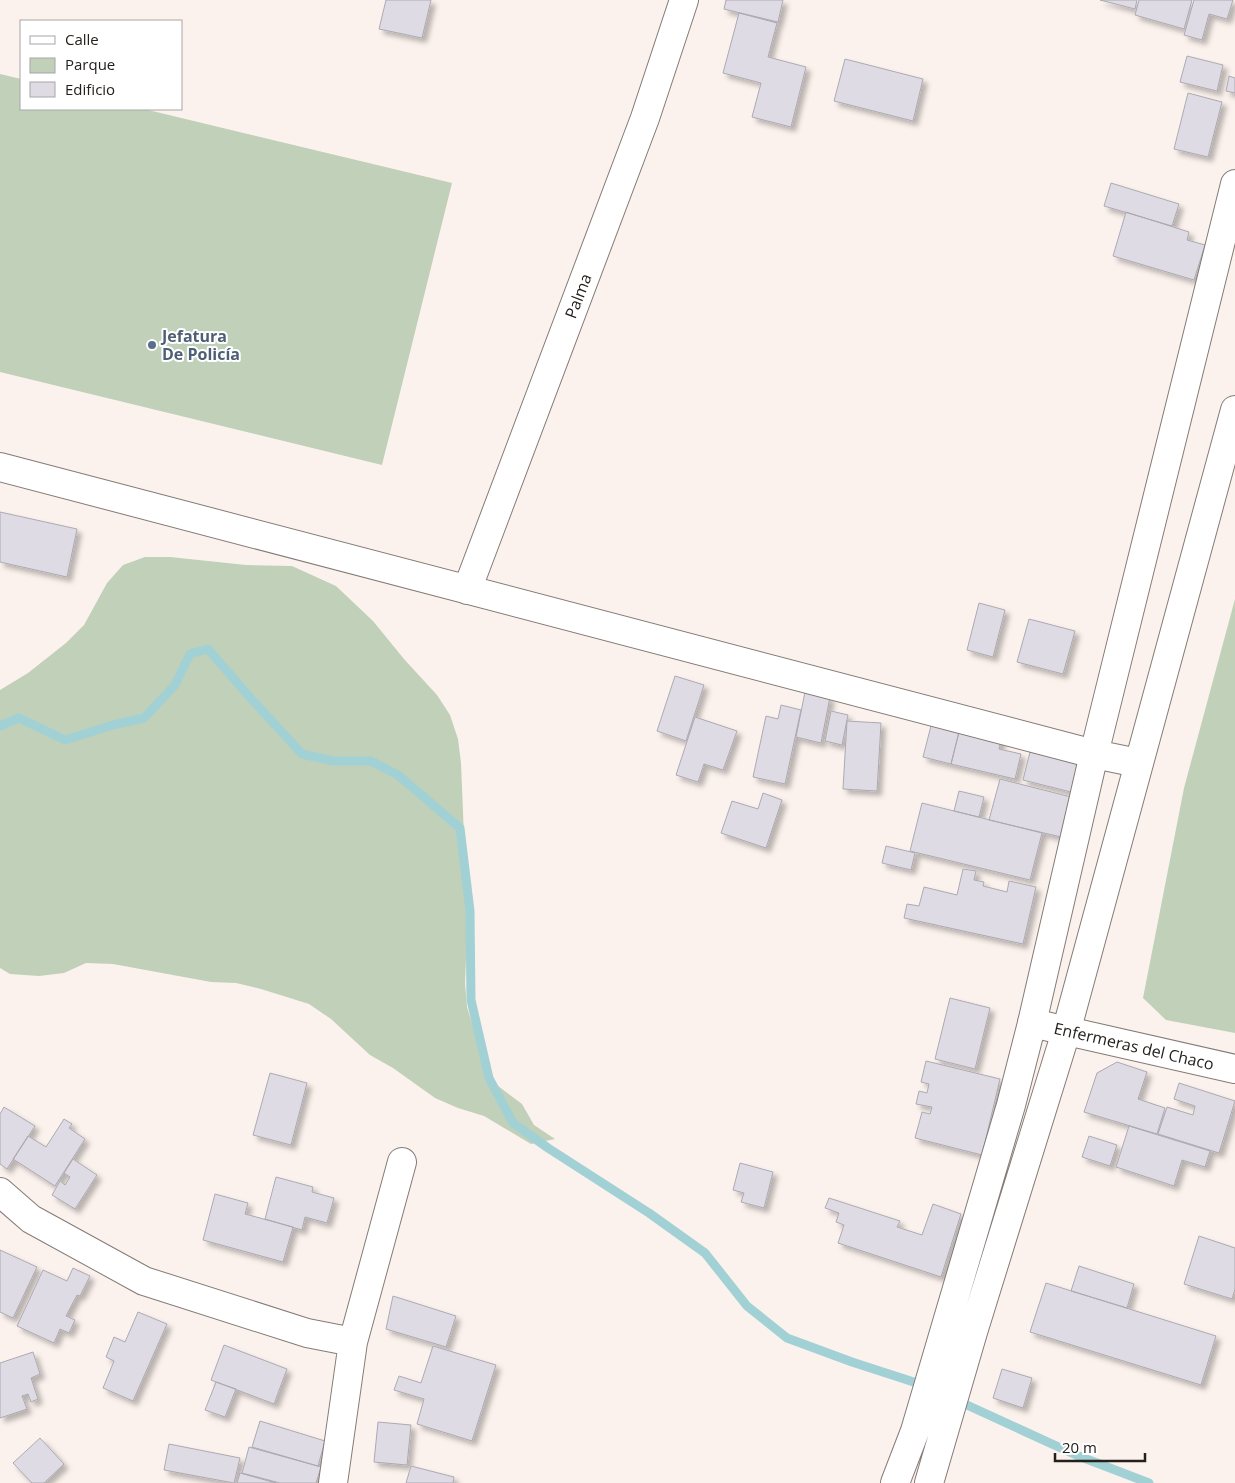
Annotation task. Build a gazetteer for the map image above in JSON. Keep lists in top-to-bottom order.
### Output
{
  "streets": {
    "street": ["Palma", "Enfermeras del Chaco"]
  },
  "places": ["Jefatura De Policía"],
  "legend": ["Calle", "Parque", "Edificio"],
  "scale_bar": "20 m"
}
